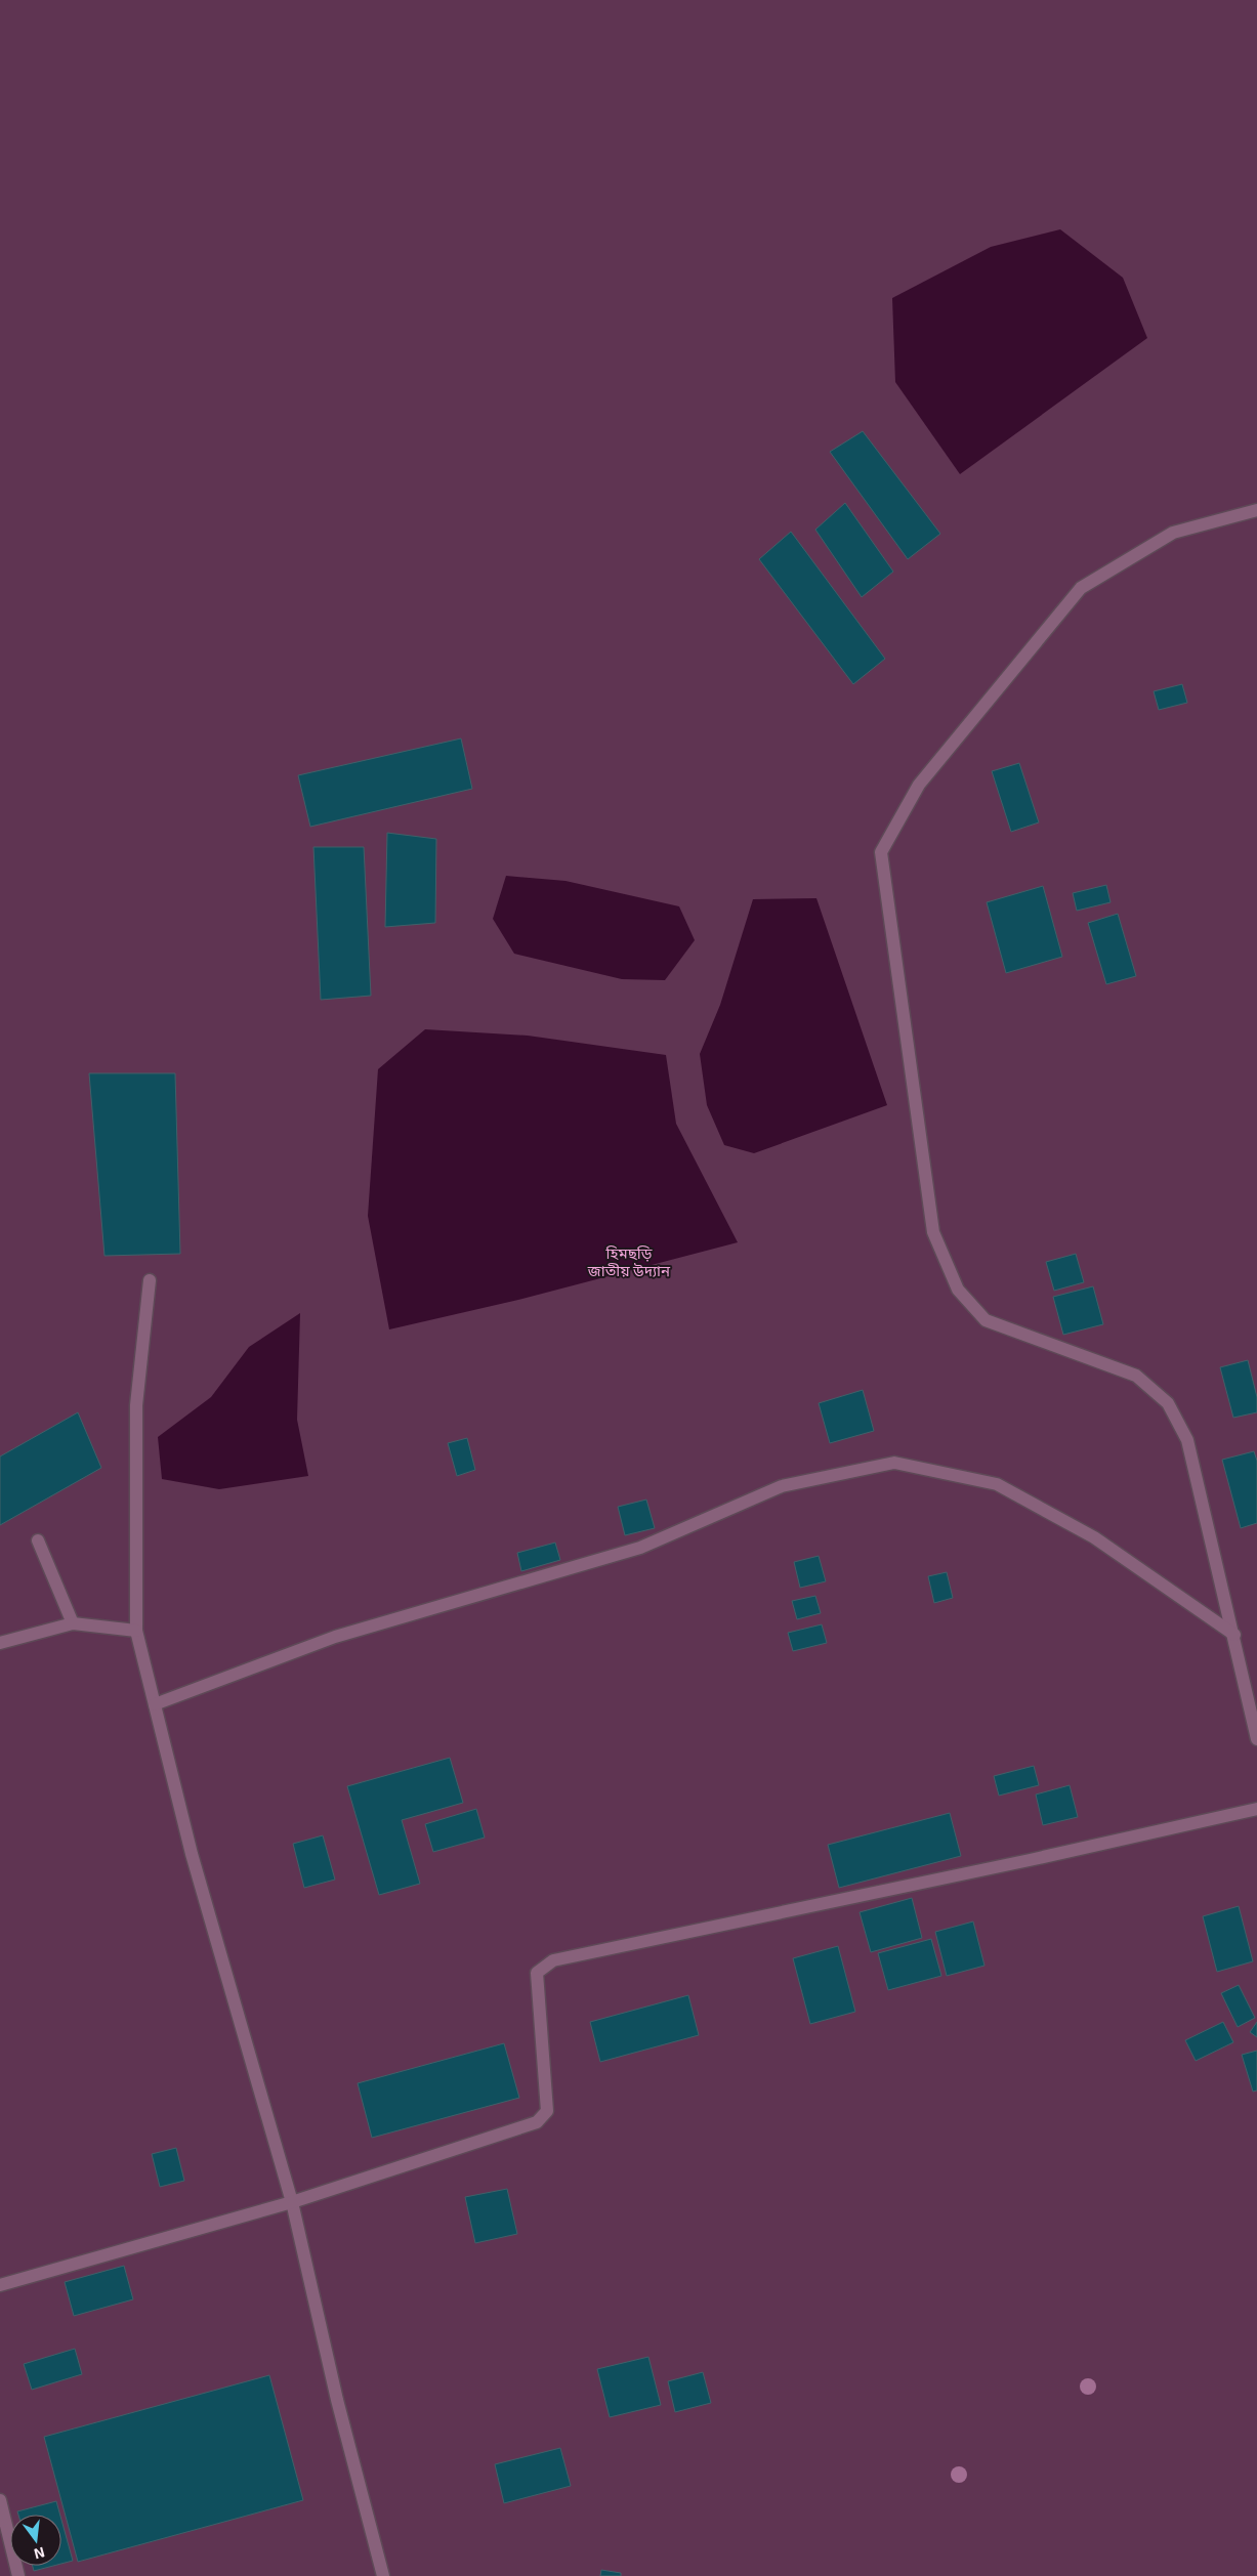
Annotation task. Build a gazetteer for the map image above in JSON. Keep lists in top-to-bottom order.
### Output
{
  "parks": ["হিমছড়ি জাতীয় উদ্যান"],
  "north": "bottom"
}
